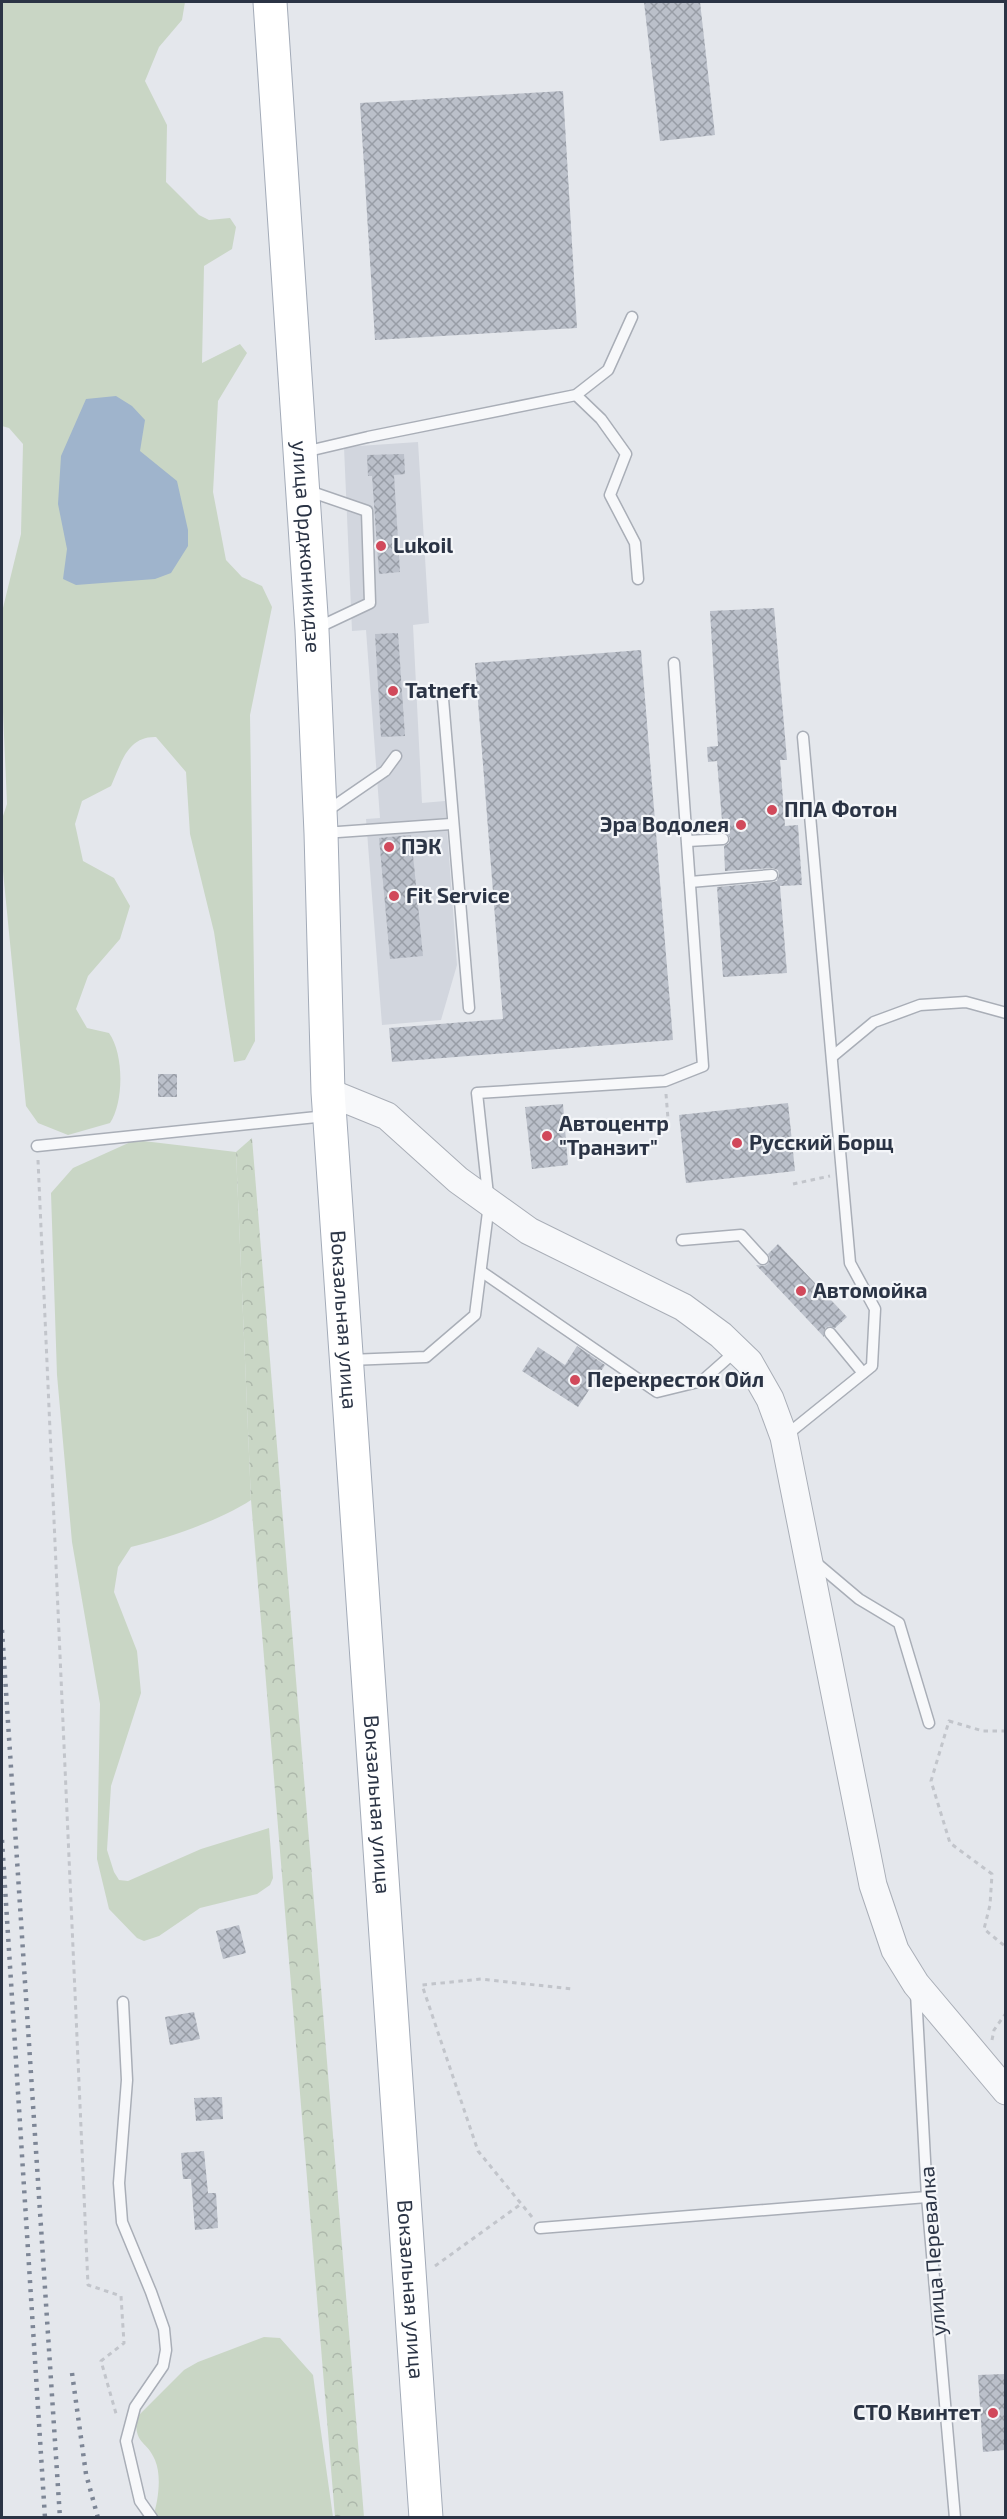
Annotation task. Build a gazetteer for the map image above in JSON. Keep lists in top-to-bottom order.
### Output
{
  "streets": {
    "main road": ["улица Орджоникидзе", "Вокзальная улица"],
    "lane": ["улица Перевалка"]
  },
  "crossings": [
    ["улица Орджоникидзе", "Вокзальная улица"]
  ],
  "places": [
    "Lukoil",
    "Tatneft",
    "ППА Фотон",
    "Эра Водолея",
    "ПЭК",
    "Fit Service",
    "Автоцентр \"Транзит\"",
    "Русский Борщ",
    "Автомойка",
    "Перекресток Ойл",
    "СТО Квинтет"
  ]
}
